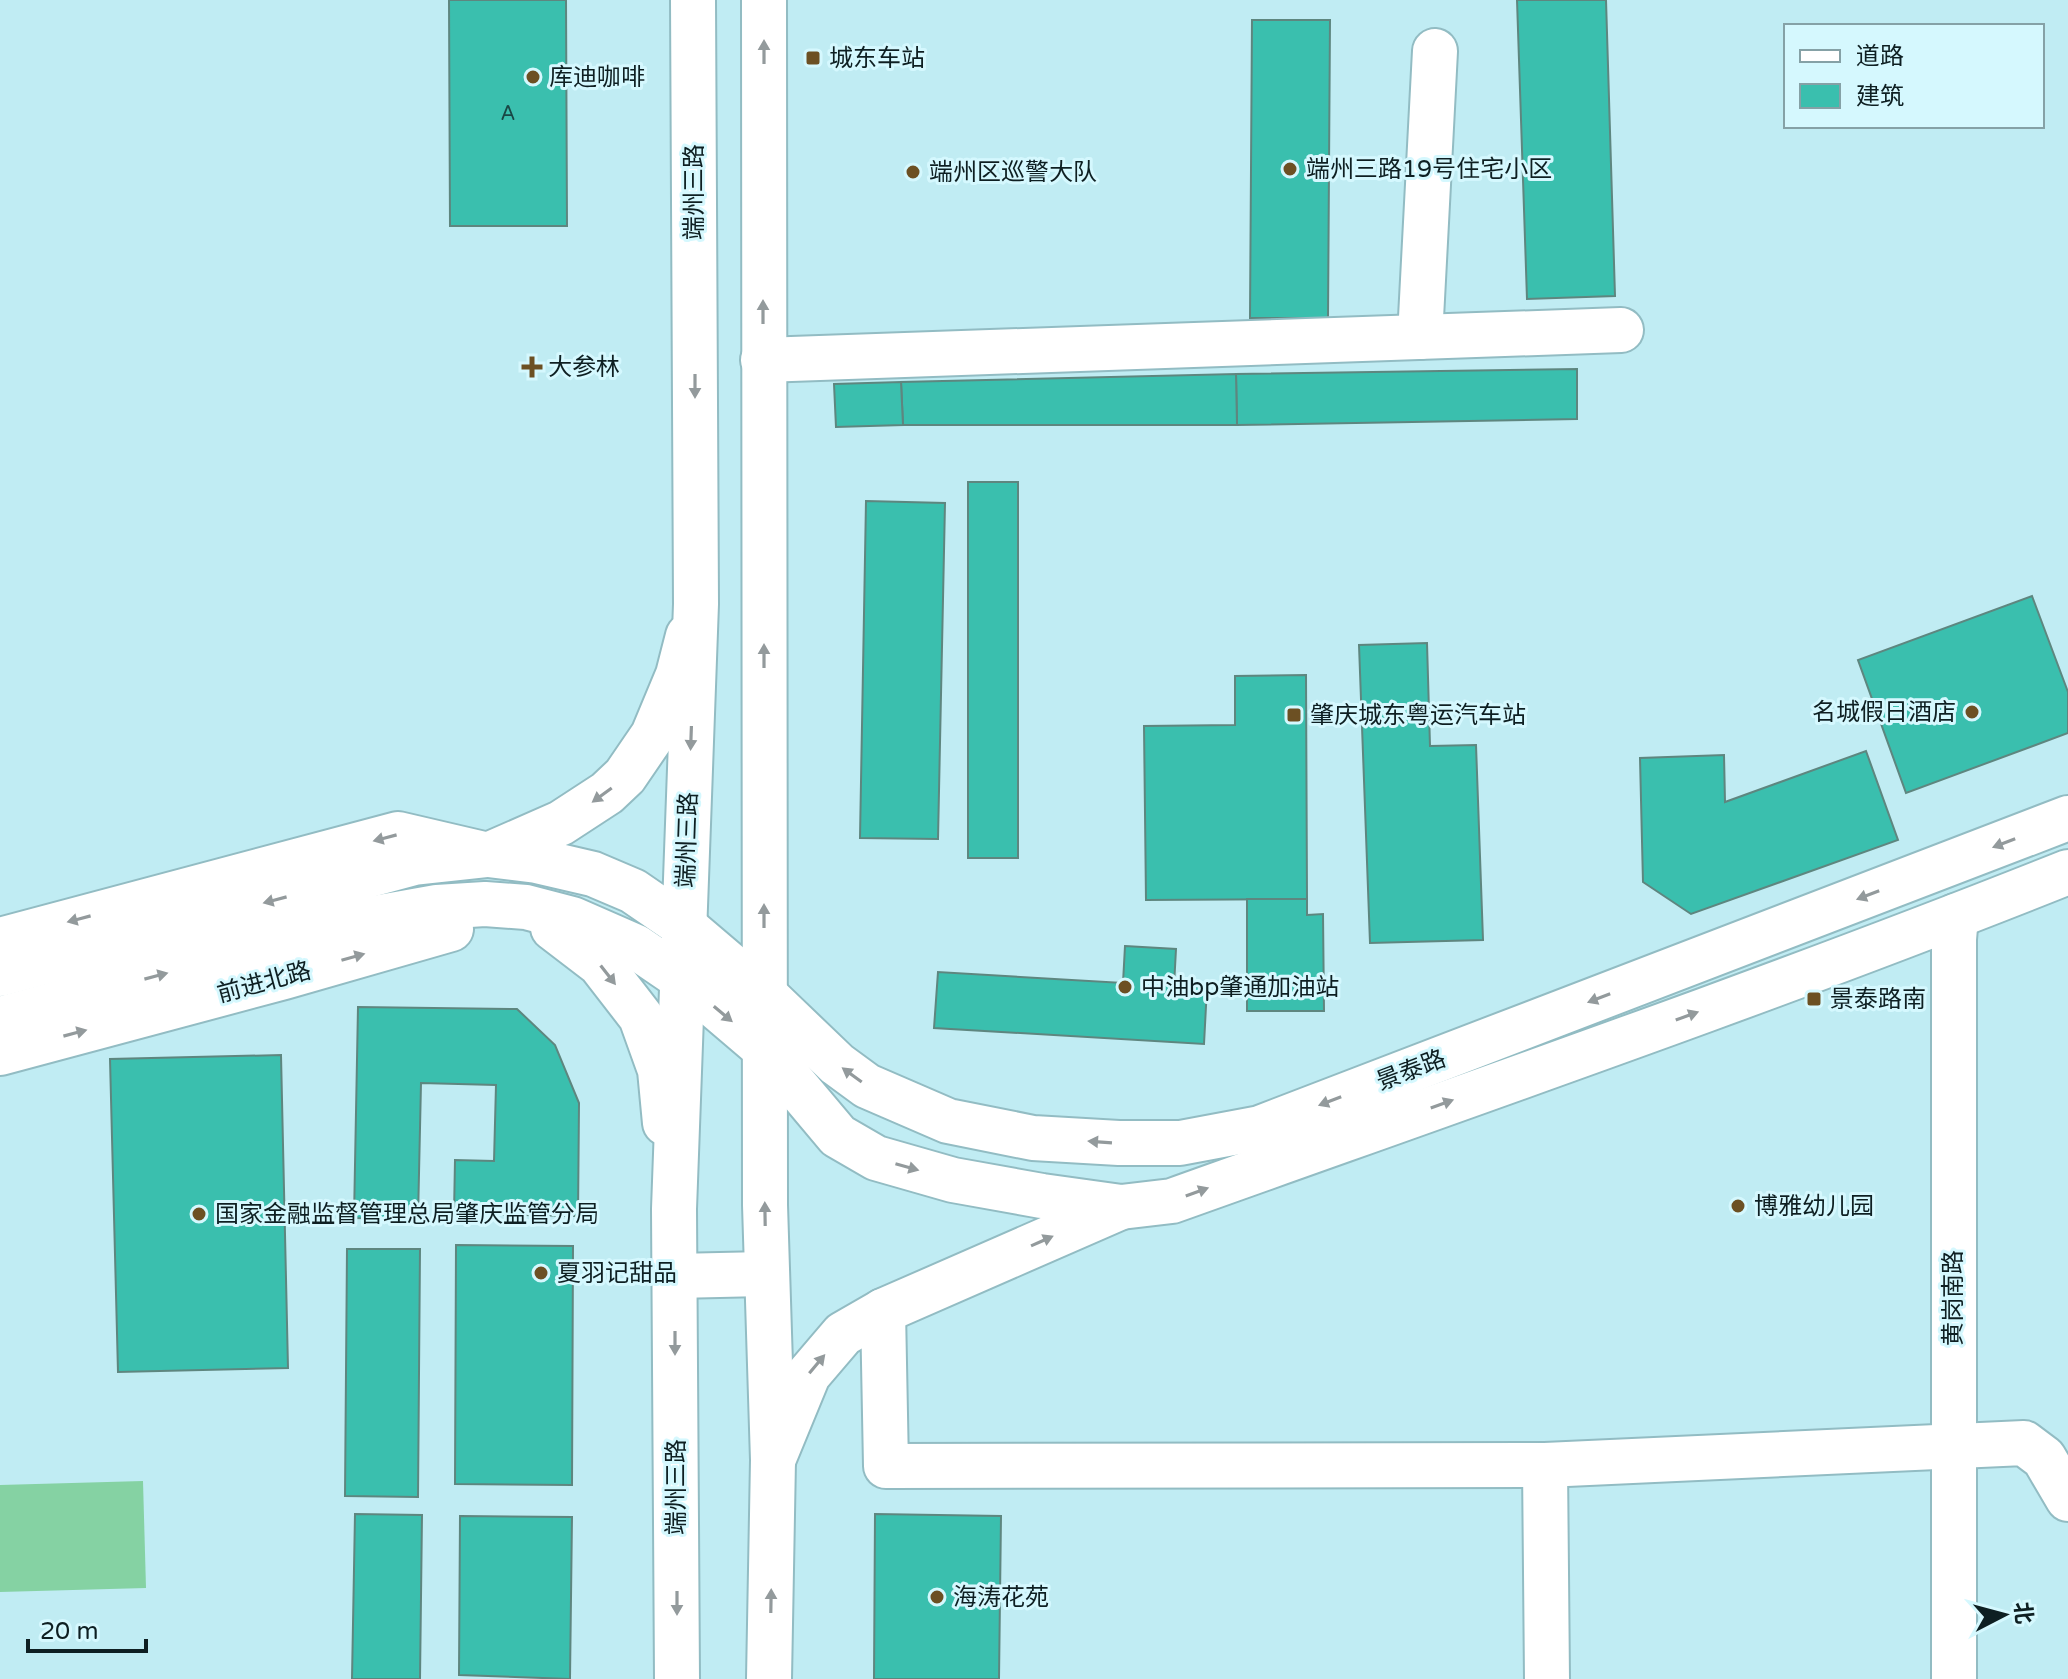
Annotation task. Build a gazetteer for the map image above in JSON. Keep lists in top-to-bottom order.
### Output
{
  "streets": {
    "street": [
      "端州三路",
      "前进北路",
      "景泰路",
      "黄岗南路"
    ]
  },
  "crossings": [
    ["端州三路", "前进北路"]
  ],
  "places": {
    "transit": ["城东车站", "肇庆城东粤运汽车站", "景泰路南"],
    "other": [
      "库迪咖啡",
      "端州三路19号住宅小区",
      "端州区巡警大队",
      "名城假日酒店",
      "中油bp肇通加油站",
      "博雅幼儿园",
      "国家金融监督管理总局肇庆监管分局",
      "夏羽记甜品",
      "海涛花苑"
    ],
    "health": ["大参林"]
  },
  "house_numbers": ["A"],
  "legend": ["道路", "建筑"],
  "scale_bar": "20 m",
  "north": "right"
}
